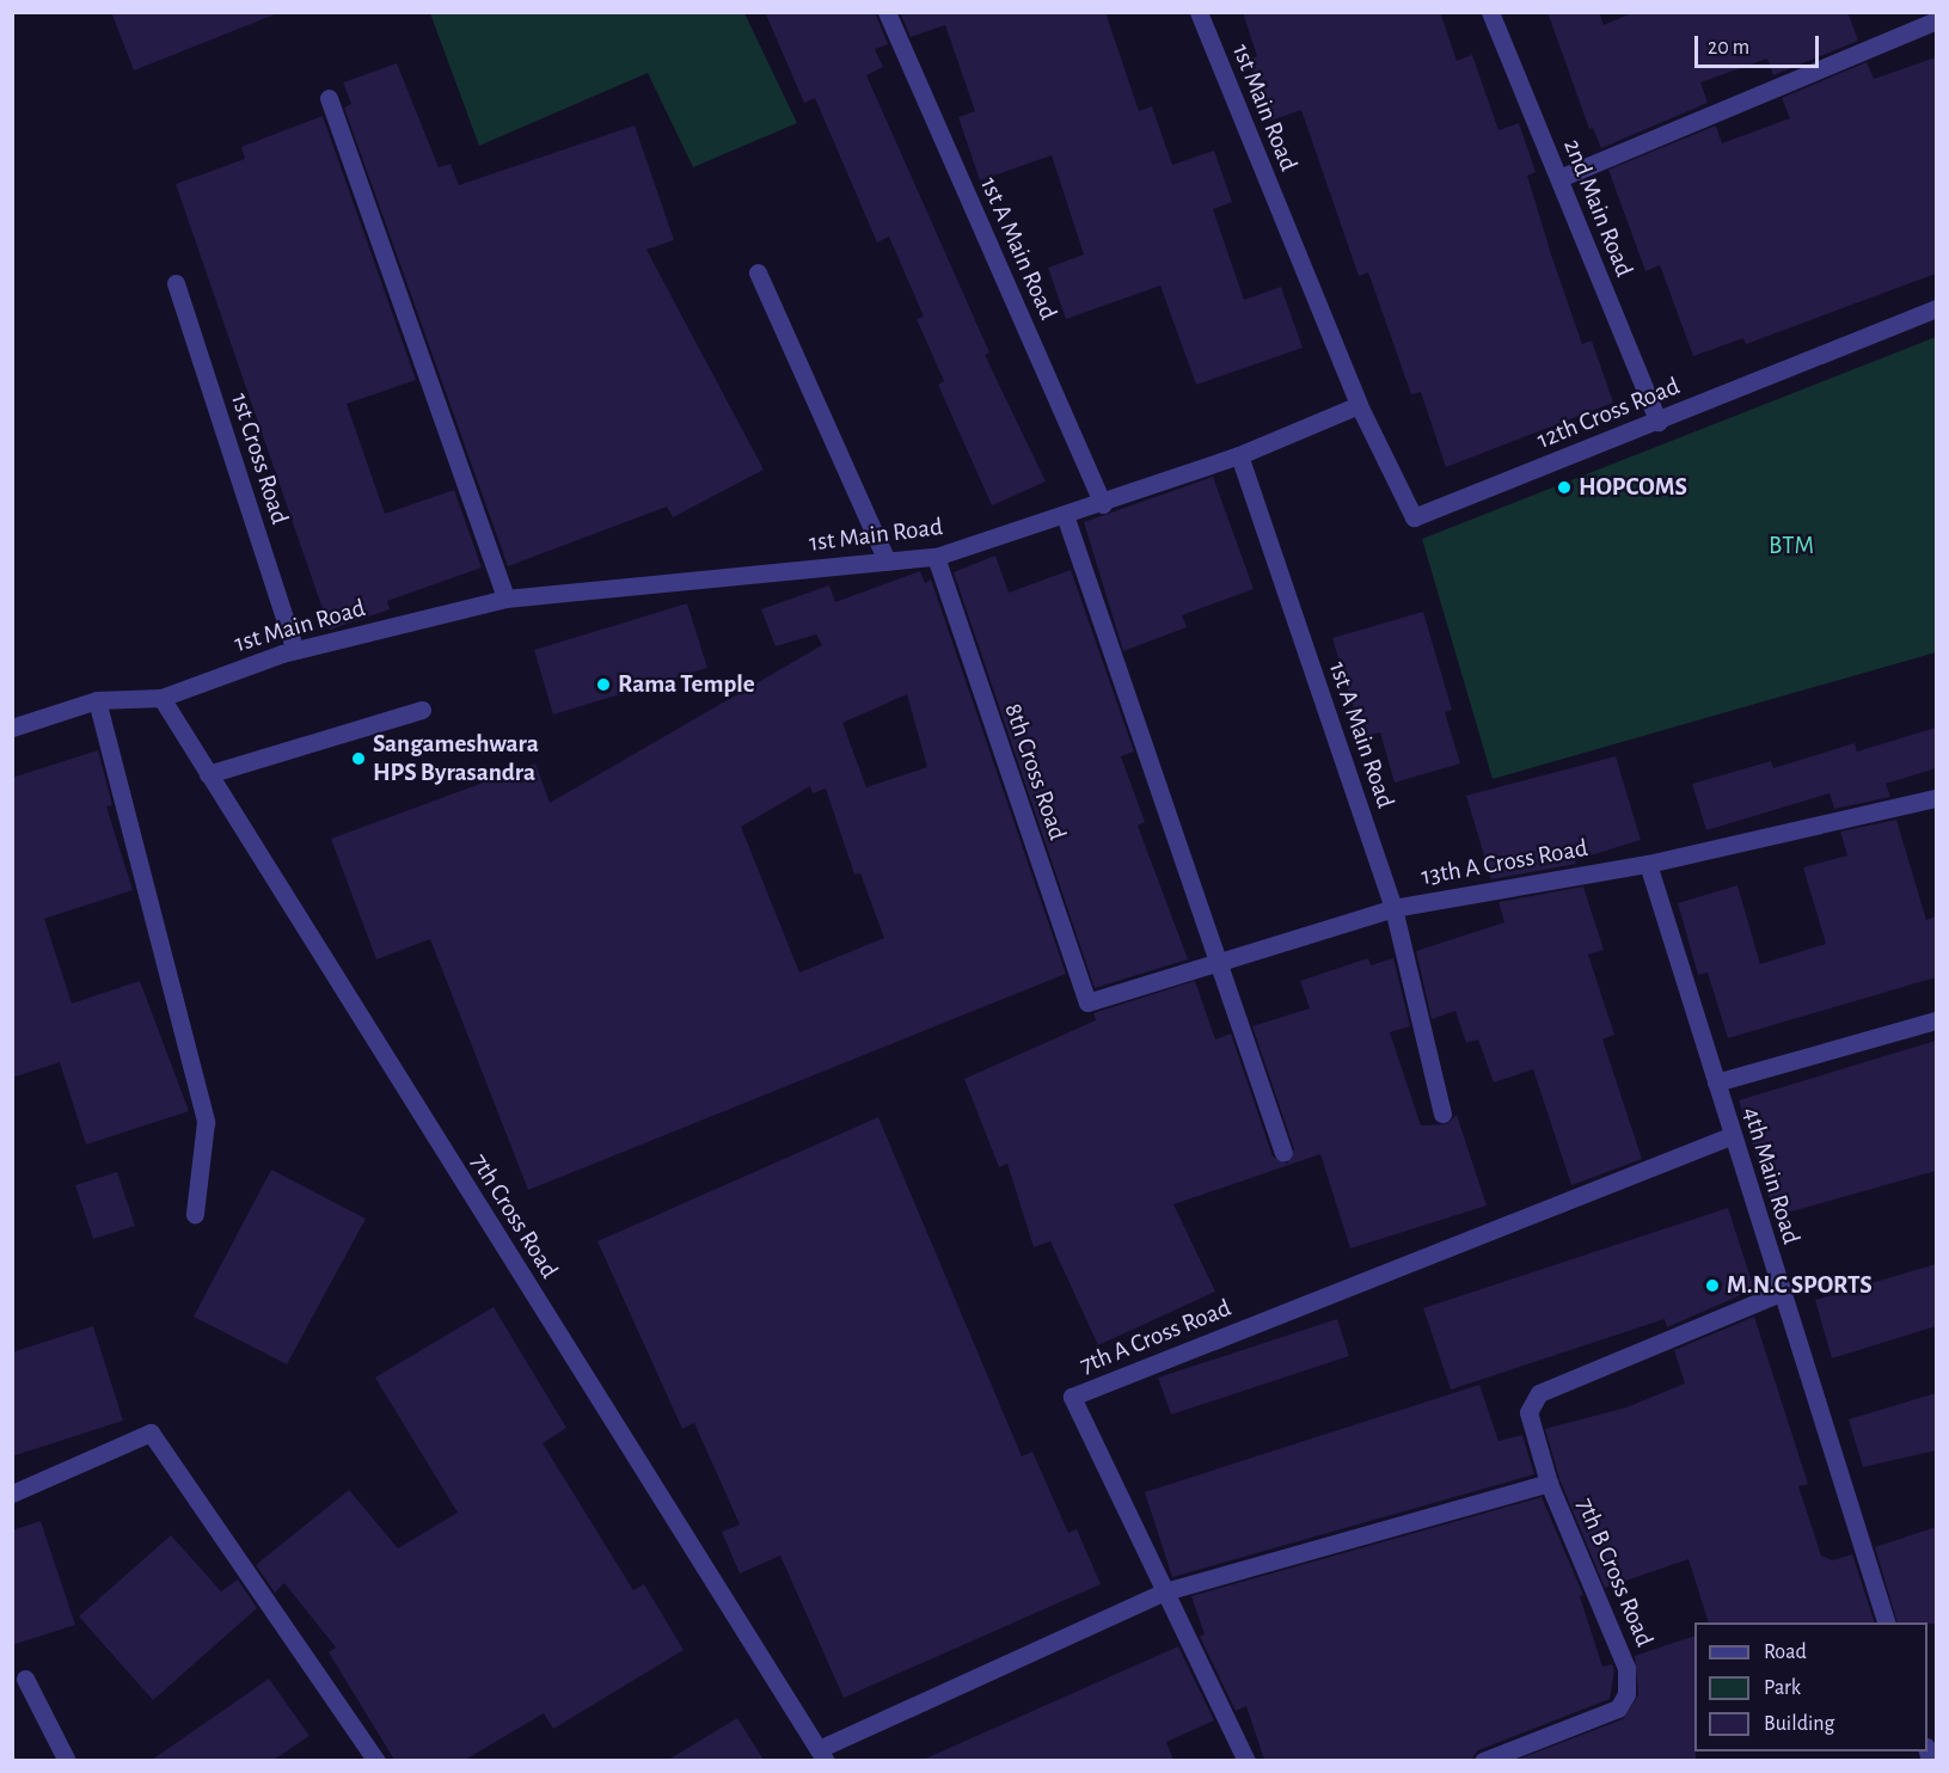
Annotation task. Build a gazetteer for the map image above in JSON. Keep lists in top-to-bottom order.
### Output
{
  "streets": {
    "street": [
      "1st Main Road",
      "2nd Main Road",
      "1st A Main Road",
      "12th Cross Road",
      "1st Cross Road",
      "8th Cross Road",
      "13th A Cross Road",
      "4th Main Road",
      "7th Cross Road",
      "7th A Cross Road",
      "7th B Cross Road"
    ]
  },
  "crossings": [
    ["1st Main Road", "1st A Main Road"],
    ["1st Main Road", "12th Cross Road"],
    ["1st Main Road", "1st Cross Road"],
    ["1st Main Road", "8th Cross Road"],
    ["1st Main Road", "7th Cross Road"],
    ["2nd Main Road", "12th Cross Road"],
    ["1st A Main Road", "13th A Cross Road"],
    ["8th Cross Road", "13th A Cross Road"],
    ["13th A Cross Road", "4th Main Road"],
    ["4th Main Road", "7th A Cross Road"],
    ["4th Main Road", "7th B Cross Road"]
  ],
  "parks": ["BTM"],
  "places": [
    "HOPCOMS",
    "Rama Temple",
    "Sangameshwara HPS Byrasandra",
    "M.N.C SPORTS"
  ],
  "legend": ["Road", "Park", "Building"],
  "scale_bar": "20 m"
}
